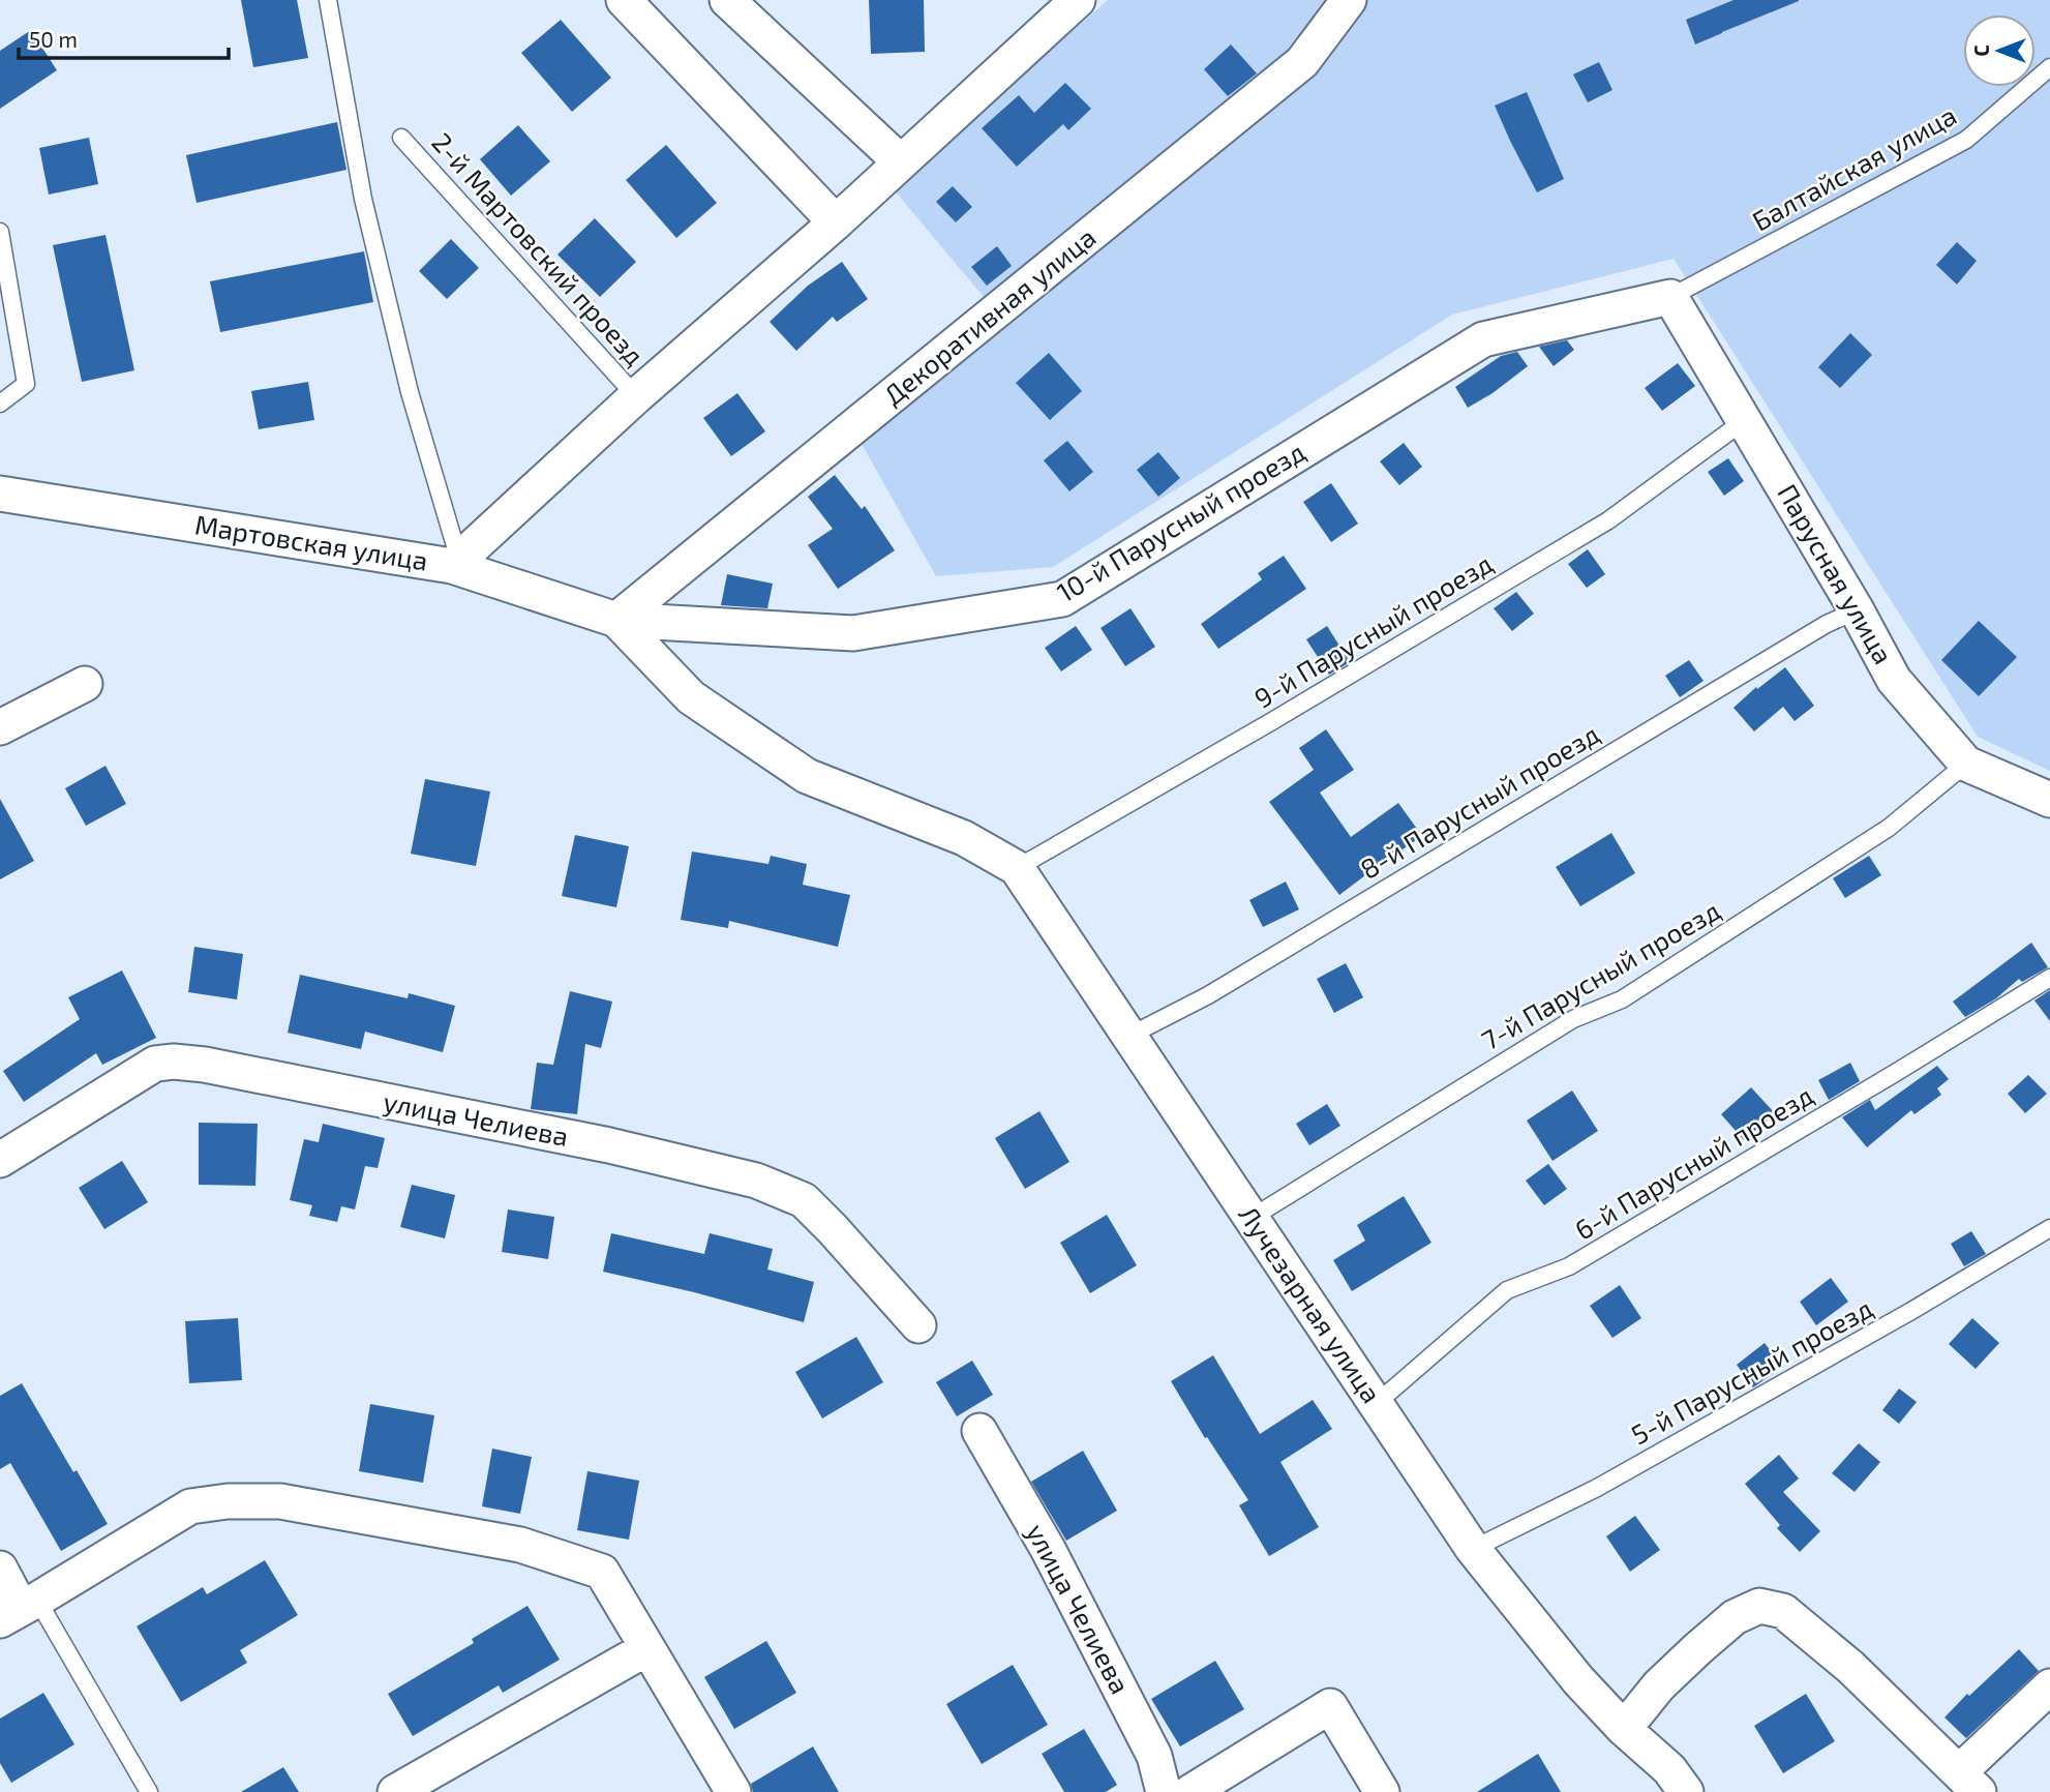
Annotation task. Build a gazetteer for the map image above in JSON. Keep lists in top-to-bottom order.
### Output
{
  "streets": {
    "street": [
      "Декоративная улица",
      "10-й Парусный проезд",
      "Мартовская улица",
      "Парусная улица",
      "улица Челиева",
      "Лучезарная улица"
    ],
    "lane": [
      "Балтайская улица",
      "2-й Мартовский проезд",
      "9-й Парусный проезд",
      "8-й Парусный проезд",
      "7-й Парусный проезд",
      "6-й Парусный проезд",
      "5-й Парусный проезд"
    ]
  },
  "crossings": [
    ["Балтайская улица", "10-й Парусный проезд"],
    ["Балтайская улица", "Парусная улица"],
    ["Декоративная улица", "10-й Парусный проезд"],
    ["Декоративная улица", "Мартовская улица"],
    ["Декоративная улица", "Лучезарная улица"],
    ["10-й Парусный проезд", "Мартовская улица"],
    ["10-й Парусный проезд", "Парусная улица"],
    ["10-й Парусный проезд", "Лучезарная улица"],
    ["Мартовская улица", "Лучезарная улица"],
    ["Парусная улица", "9-й Парусный проезд"],
    ["Парусная улица", "8-й Парусный проезд"],
    ["Парусная улица", "7-й Парусный проезд"],
    ["9-й Парусный проезд", "Лучезарная улица"],
    ["8-й Парусный проезд", "Лучезарная улица"],
    ["7-й Парусный проезд", "Лучезарная улица"],
    ["6-й Парусный проезд", "Лучезарная улица"],
    ["Лучезарная улица", "5-й Парусный проезд"]
  ],
  "scale_bar": "50 m",
  "north": "left"
}
